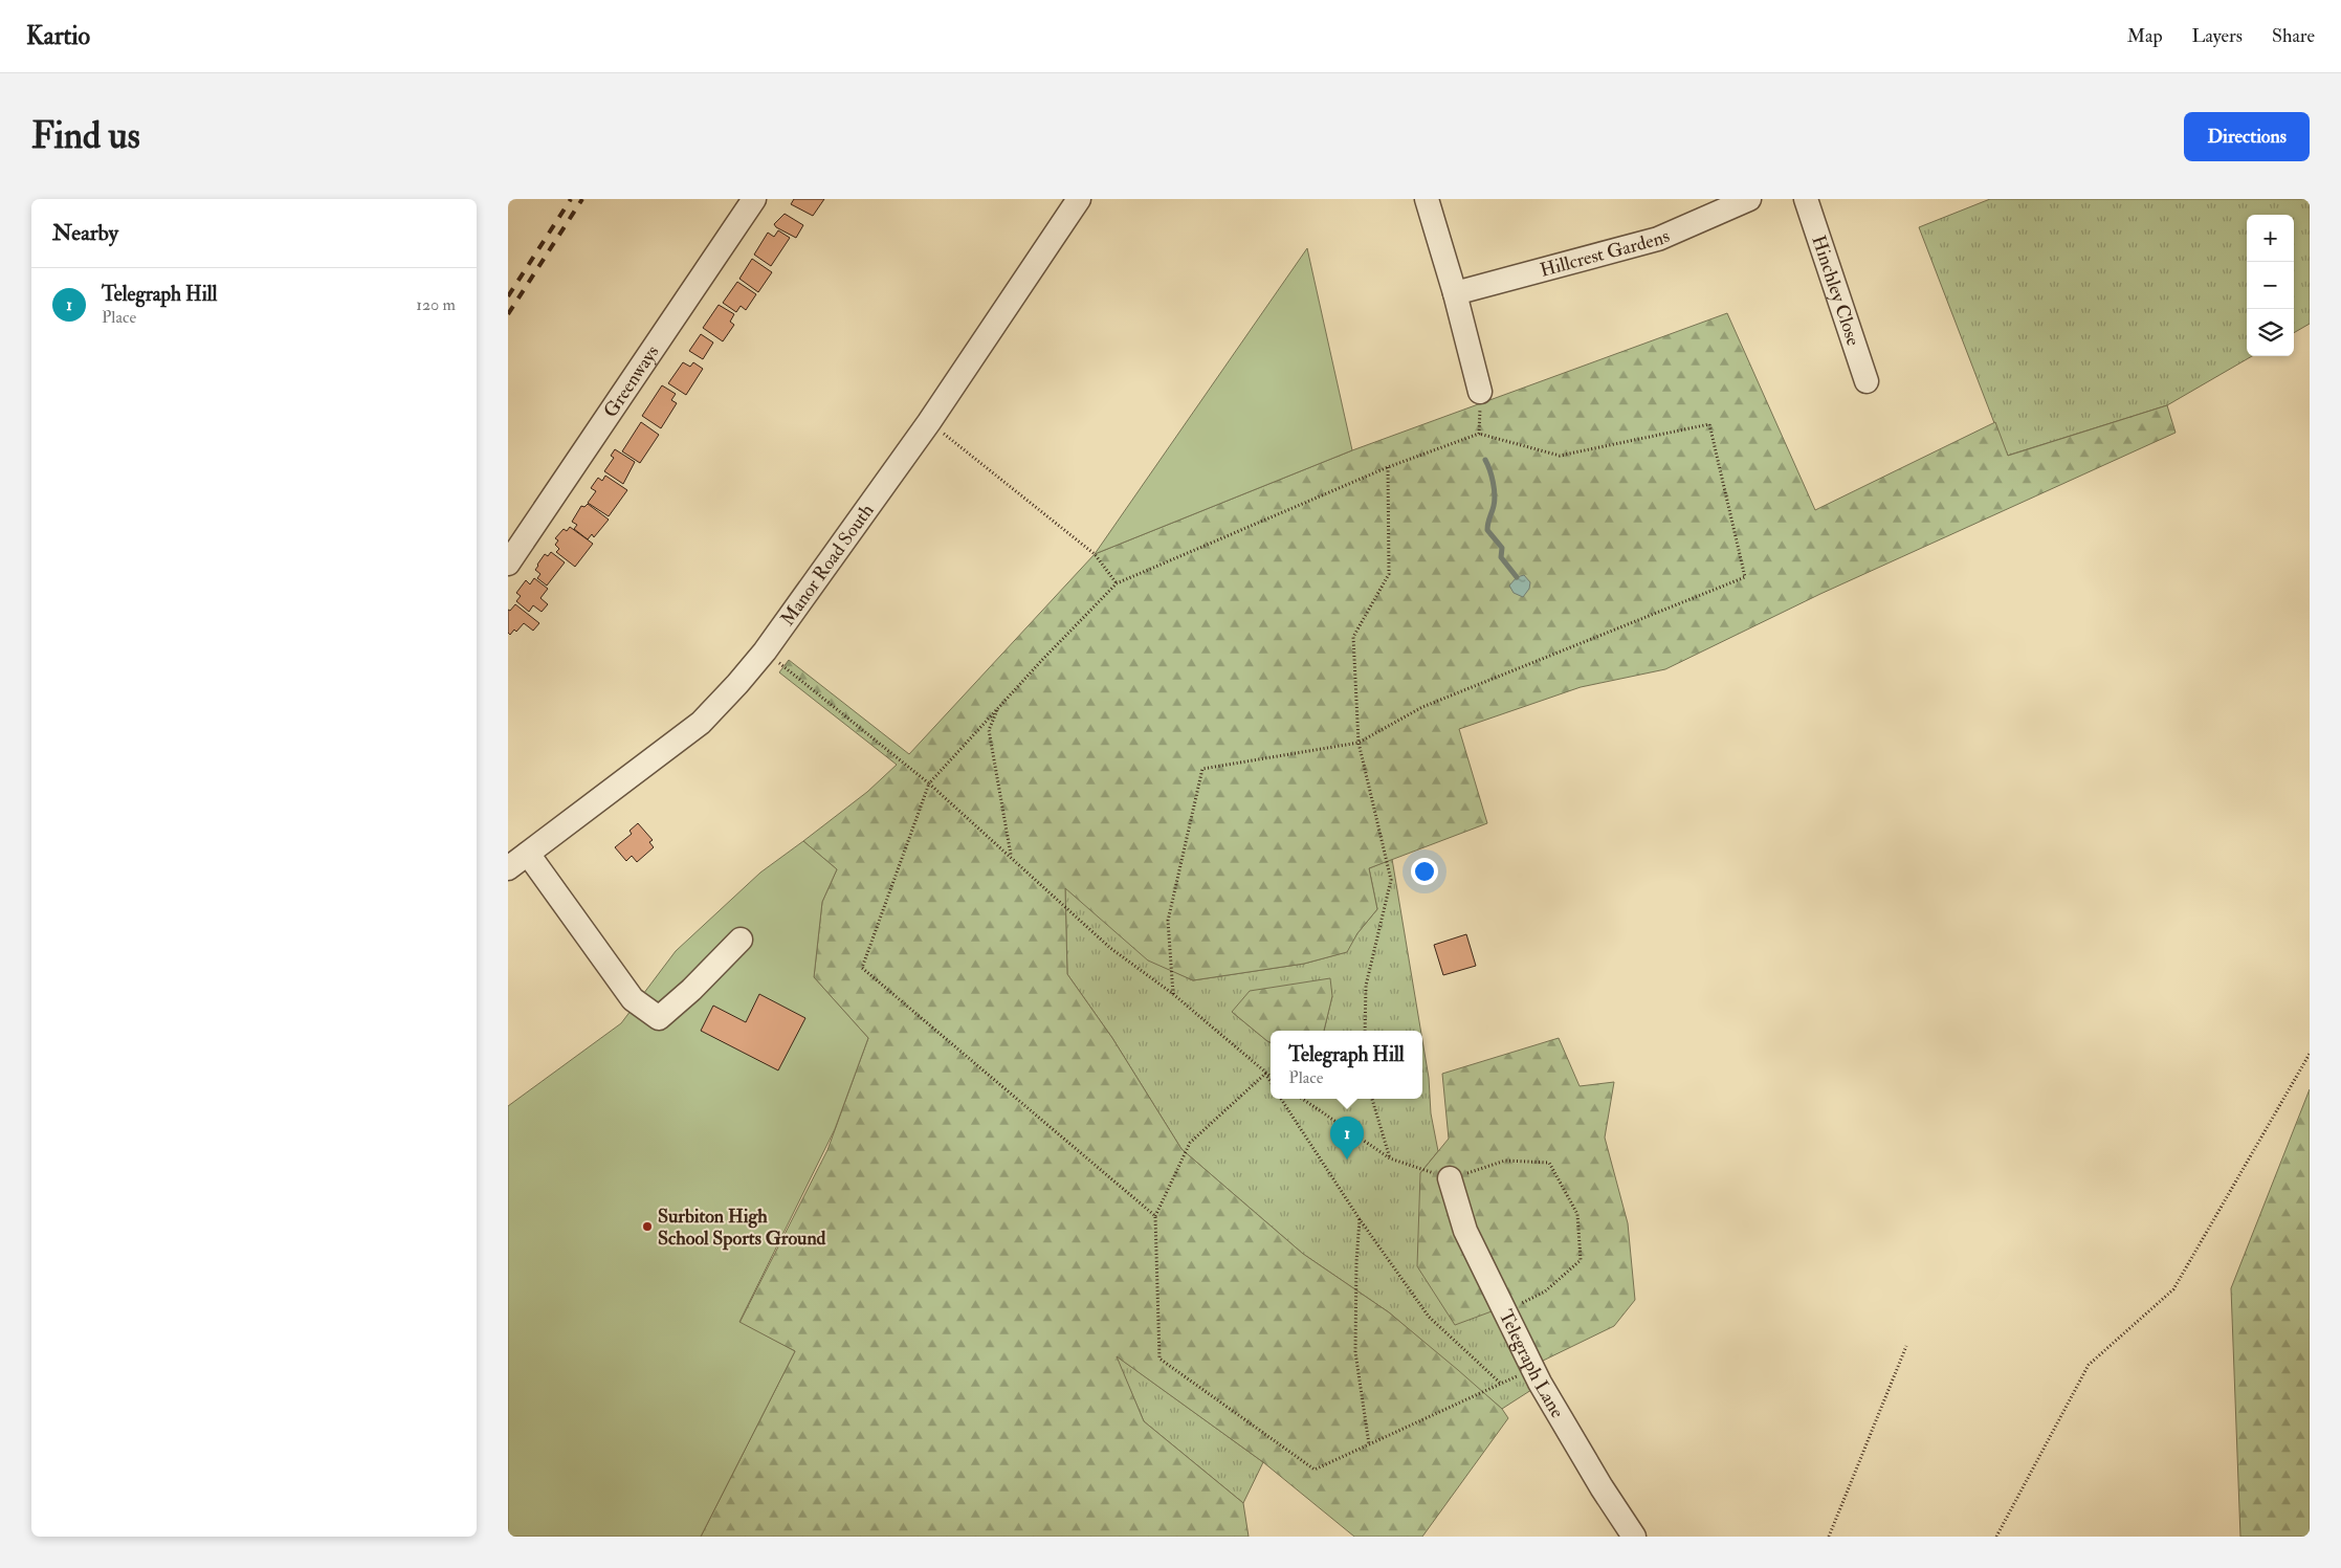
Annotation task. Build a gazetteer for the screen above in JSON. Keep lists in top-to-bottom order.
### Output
{
  "streets": {
    "street": [
      "Hillcrest Gardens",
      "Hinchley Close",
      "Greenways",
      "Manor Road South",
      "Telegraph Lane"
    ]
  },
  "places": ["Surbiton High School Sports Ground"],
  "page": {
    "header": "Kartio",
    "nav": ["Map", "Layers", "Share"],
    "buttons": "Directions",
    "title": "Find us",
    "heading": "Nearby",
    "map_buttons": ["+", "−"],
    "list": [
      {
        "mark": "1",
        "name": "Telegraph Hill",
        "note": "Place",
        "value": "120 m"
      }
    ],
    "popup": ["Telegraph Hill", "Place"],
    "pins": "1"
  }
}
